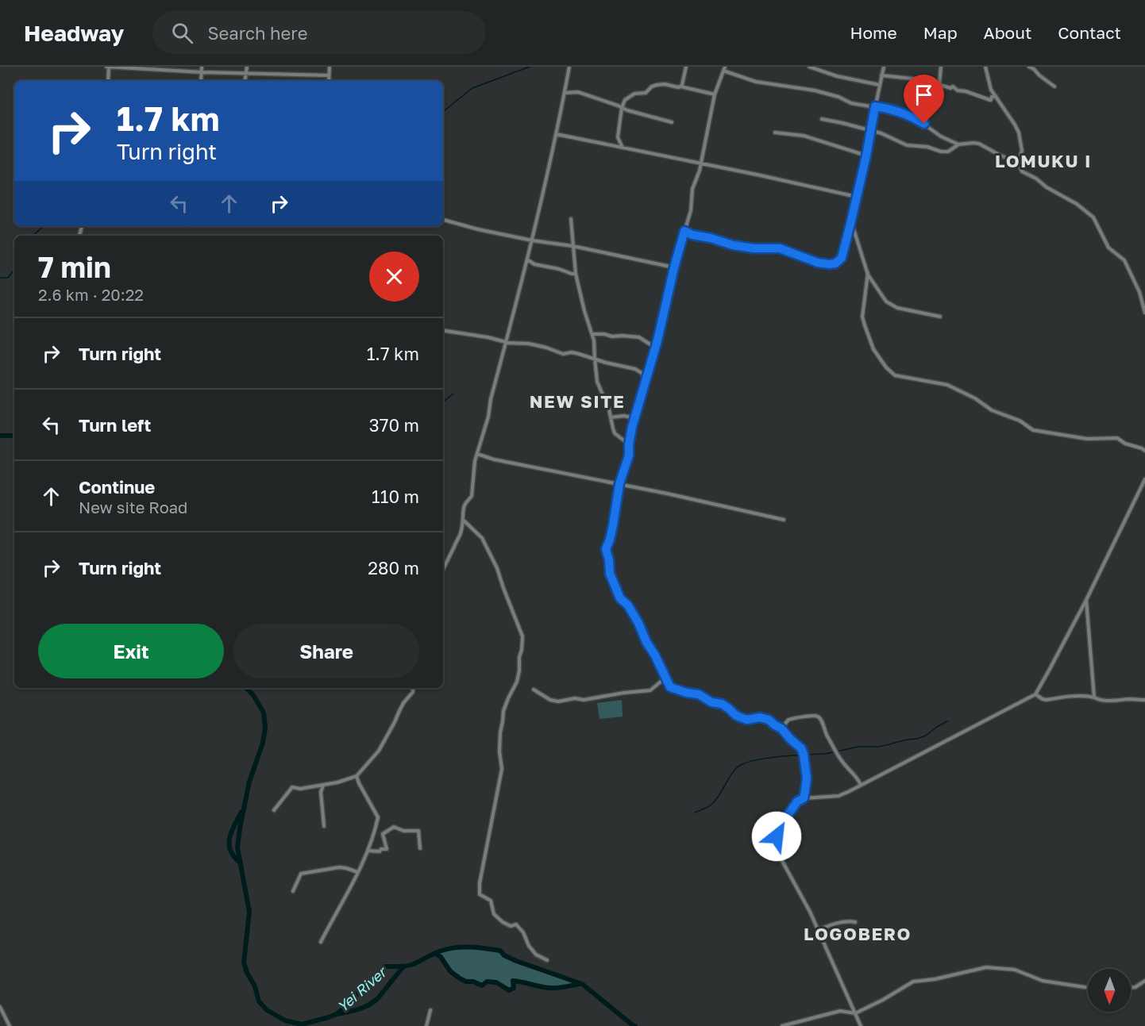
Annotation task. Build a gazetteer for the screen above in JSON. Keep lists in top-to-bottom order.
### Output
{
  "districts": ["LOMUKU I", "NEW SITE", "LOGOBERO"],
  "water": ["Yei River"],
  "north": "bottom",
  "page": {
    "header": "Headway",
    "search": "Search here",
    "nav": [
      "Home",
      "Map",
      "About",
      "Contact"
    ],
    "turn": ["1.7 km", "Turn right"],
    "heading": ["7 min", "2.6 km · 20:22"],
    "list": [
      {
        "name": "Turn right",
        "value": "1.7 km"
      },
      {
        "name": "Turn left",
        "value": "370 m"
      },
      {
        "name": "Continue",
        "note": "New site Road",
        "value": "110 m"
      },
      {
        "name": "Turn right",
        "value": "280 m"
      }
    ],
    "buttons": ["Exit", "Share"]
  }
}
